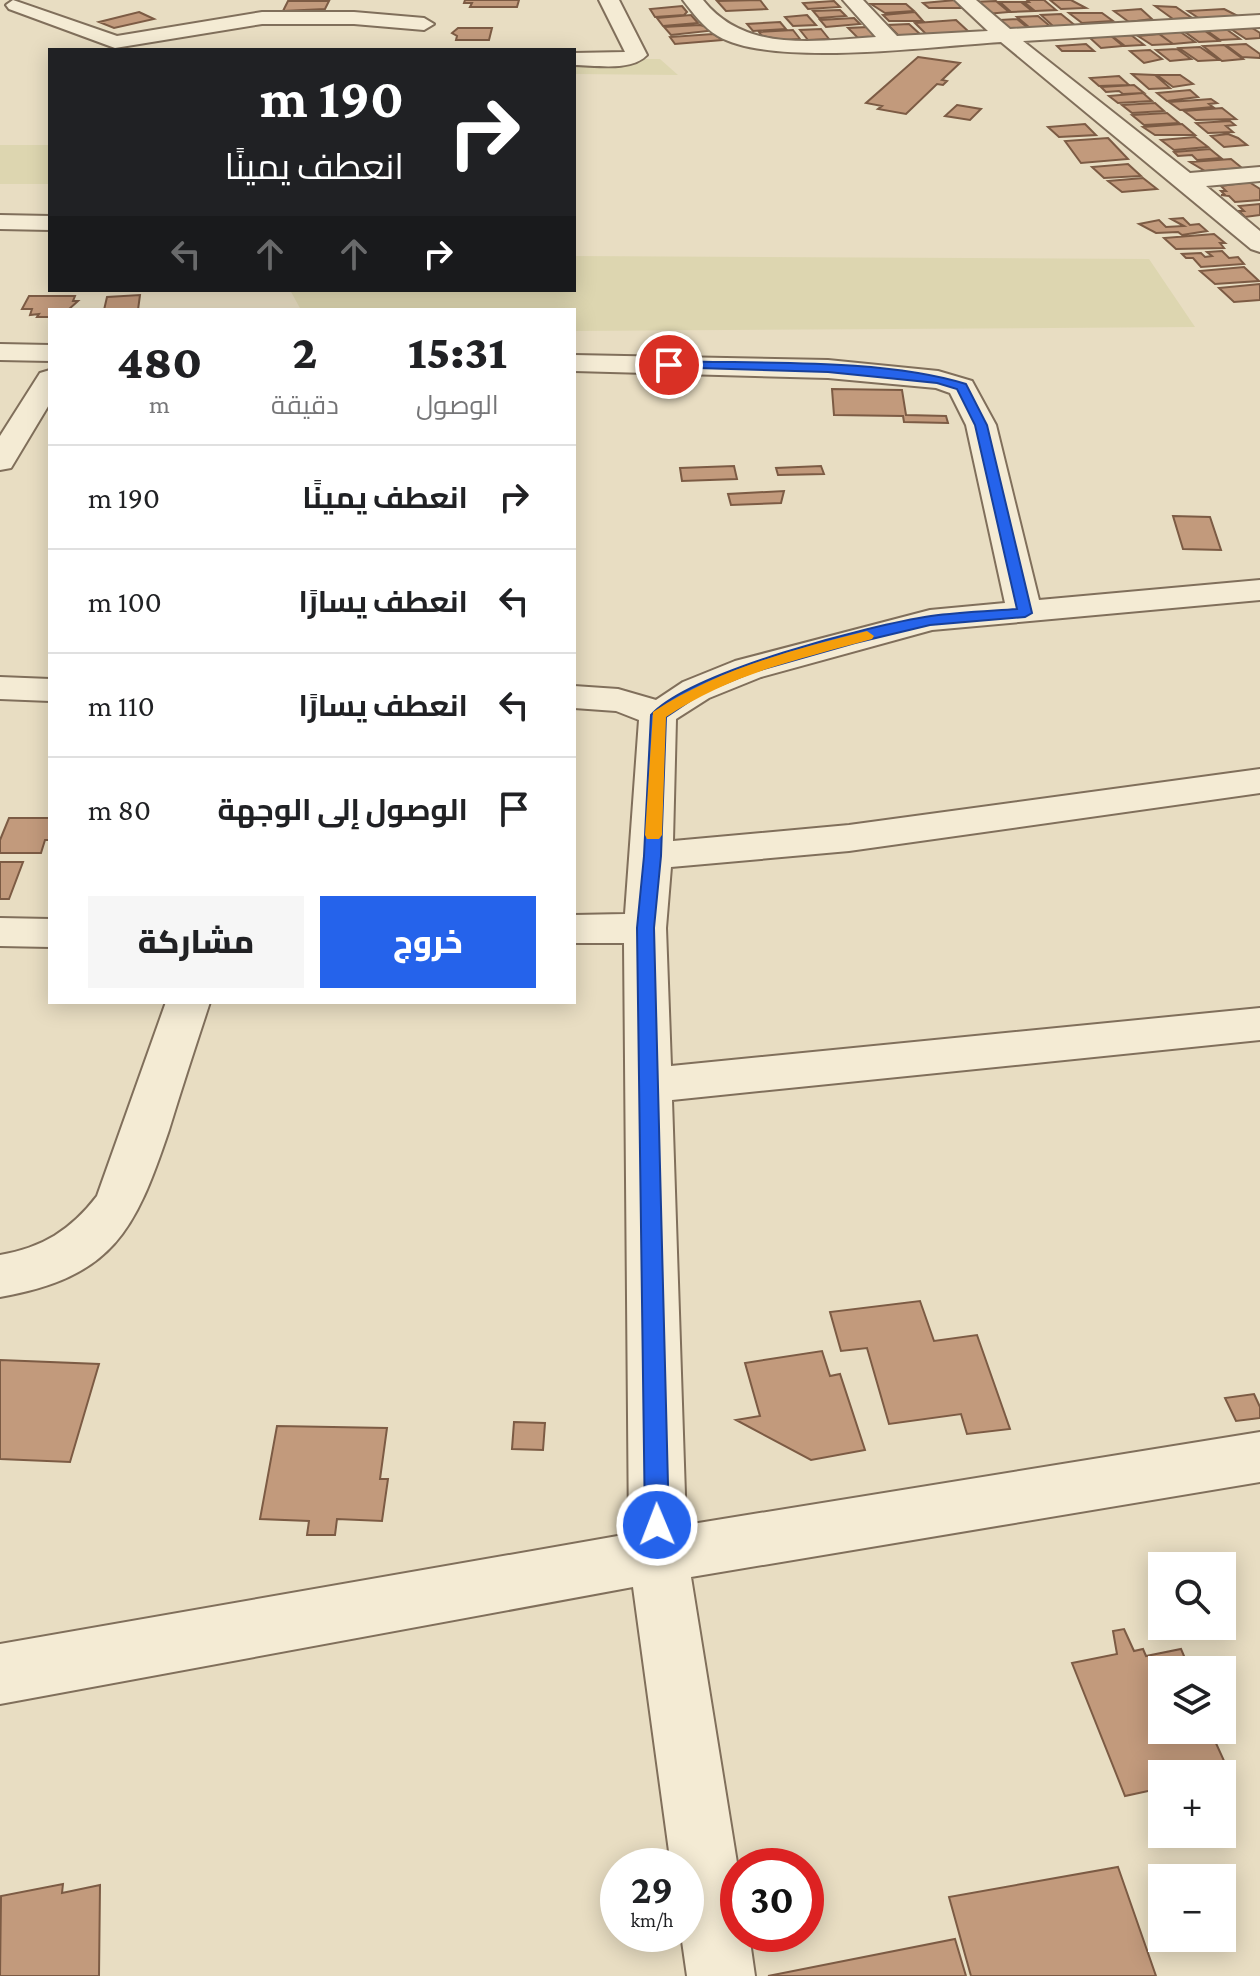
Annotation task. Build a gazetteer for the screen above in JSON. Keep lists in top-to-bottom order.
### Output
{
  "page": {
    "turn": ["190 m", "انعطف يمينًا"],
    "eta": [
      "15:31",
      "الوصول",
      "2",
      "دقيقة",
      "480",
      "m"
    ],
    "list": [
      {
        "name": "انعطف يمينًا",
        "value": "190 m"
      },
      {
        "name": "انعطف يسارًا",
        "value": "100 m"
      },
      {
        "name": "انعطف يسارًا",
        "value": "110 m"
      },
      {
        "name": "الوصول إلى الوجهة",
        "value": "80 m"
      }
    ],
    "buttons": ["خروج", "مشاركة"],
    "map_buttons": ["+", "−"],
    "speed": "29 km/h",
    "limit": "30"
  }
}
